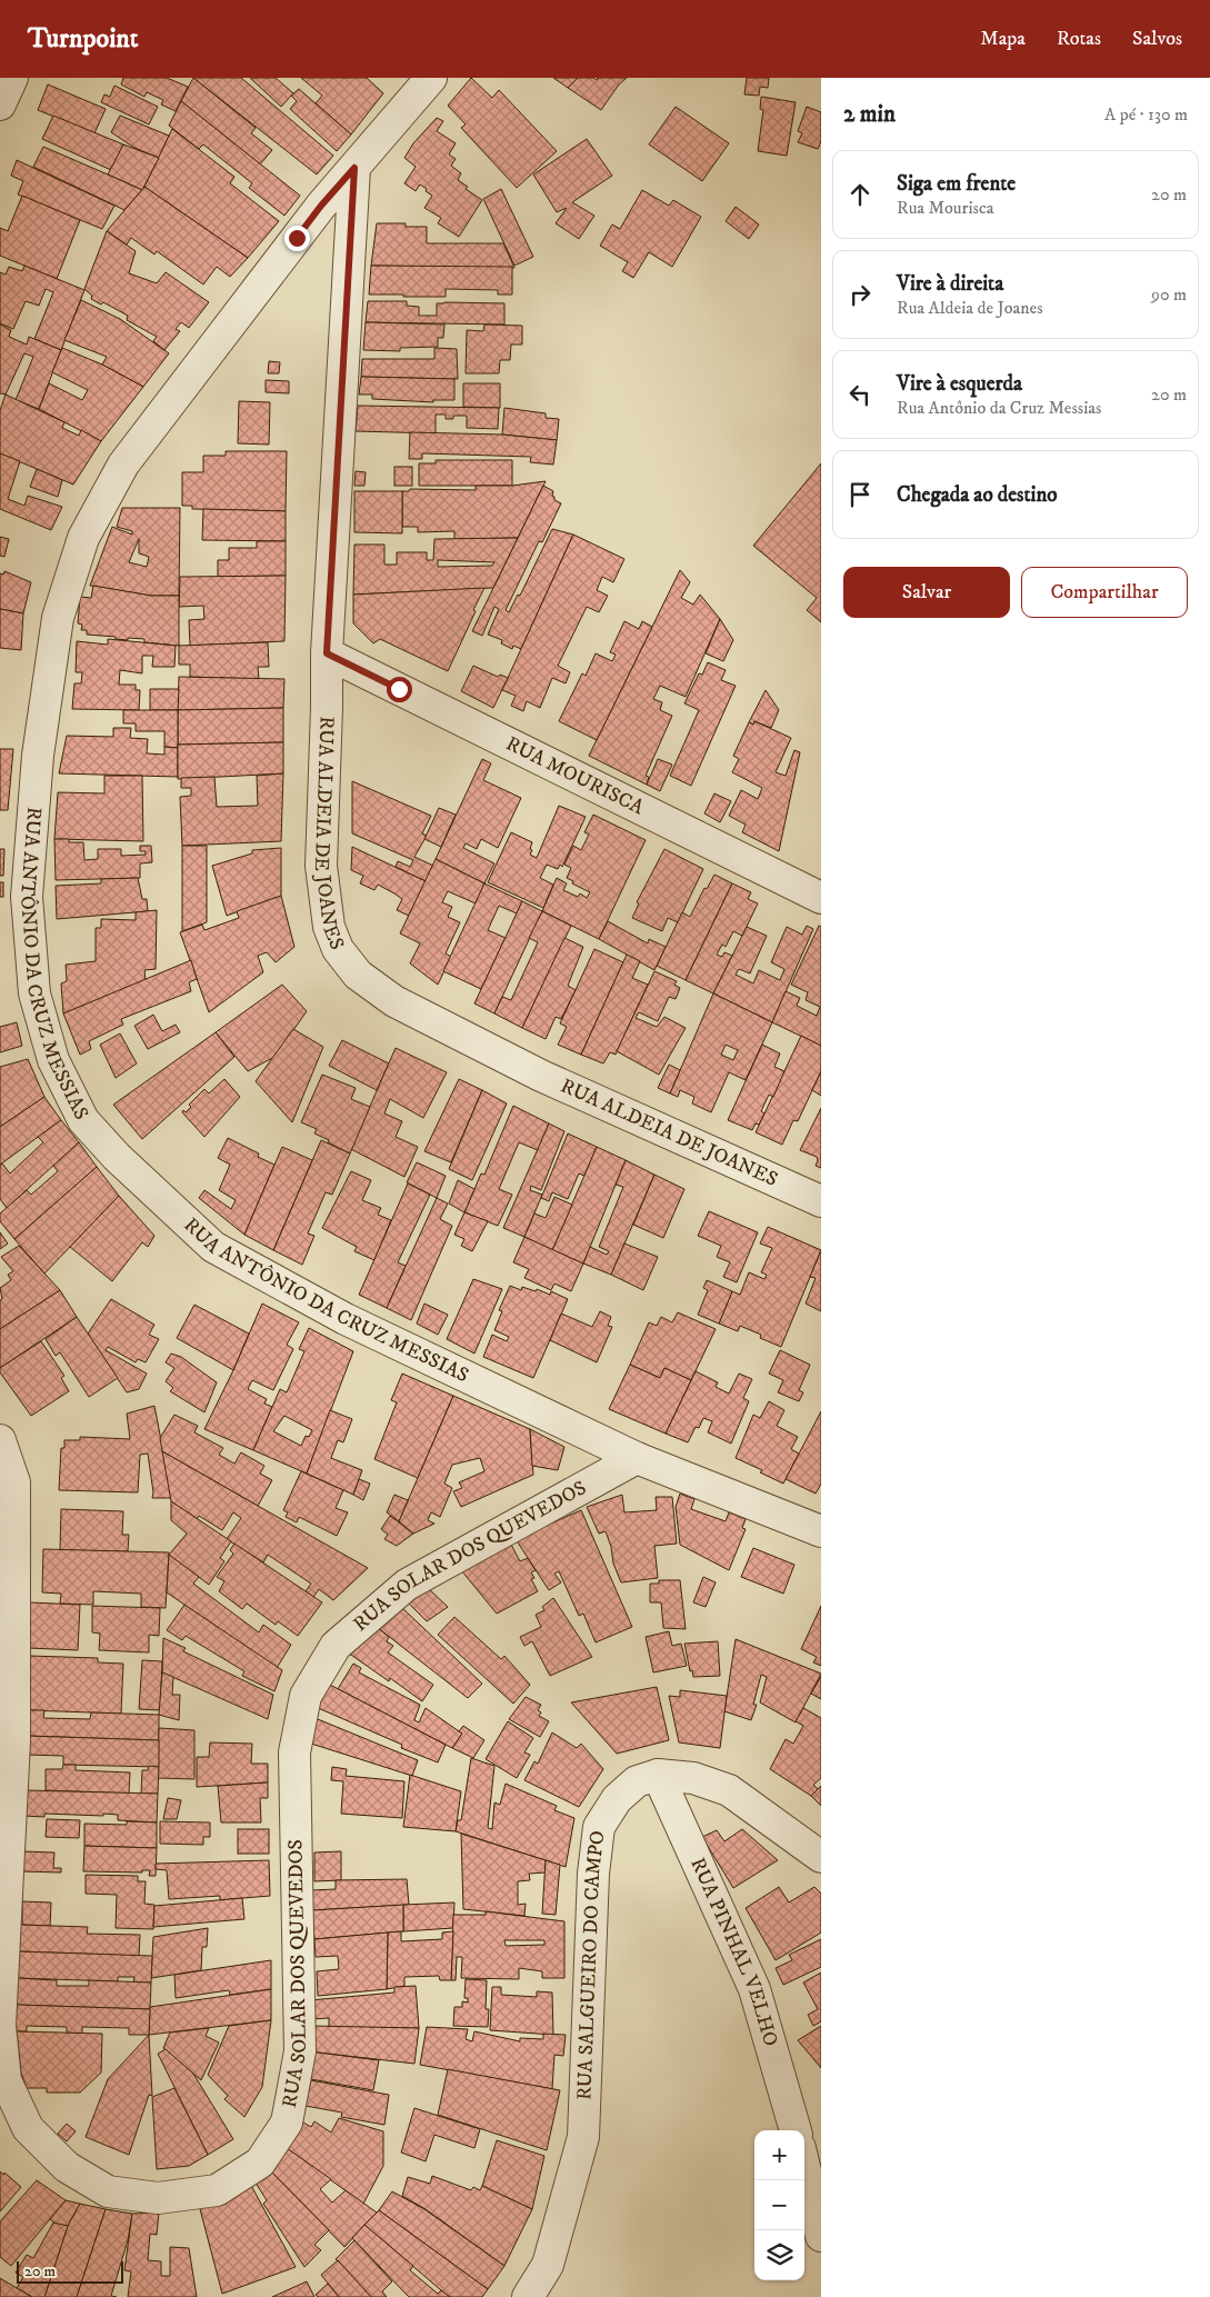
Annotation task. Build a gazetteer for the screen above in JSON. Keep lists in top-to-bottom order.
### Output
{
  "streets": {
    "street": [
      "RUA MOURISCA",
      "RUA ALDEIA DE JOANES",
      "RUA ANTÔNIO DA CRUZ MESSIAS",
      "RUA SOLAR DOS QUEVEDOS",
      "RUA PINHAL VELHO",
      "RUA SALGUEIRO DO CAMPO"
    ]
  },
  "crossings": [
    ["RUA MOURISCA", "RUA ALDEIA DE JOANES"],
    ["RUA ALDEIA DE JOANES", "RUA ANTÔNIO DA CRUZ MESSIAS"],
    ["RUA ANTÔNIO DA CRUZ MESSIAS", "RUA SOLAR DOS QUEVEDOS"],
    ["RUA PINHAL VELHO", "RUA SALGUEIRO DO CAMPO"]
  ],
  "scale_bar": "20 m",
  "page": {
    "header": "Turnpoint",
    "nav": ["Mapa", "Rotas", "Salvos"],
    "heading": ["2 min", "A pé · 130 m"],
    "list": [
      ["Siga em frente", "Rua Mourisca", "20 m"],
      ["Vire à direita", "Rua Aldeia de Joanes", "90 m"],
      ["Vire à esquerda", "Rua Antônio da Cruz Messias", "20 m"],
      "Chegada ao destino"
    ],
    "buttons": ["Salvar", "Compartilhar"],
    "map_buttons": ["+", "−"],
    "scale": "20 m"
  }
}
